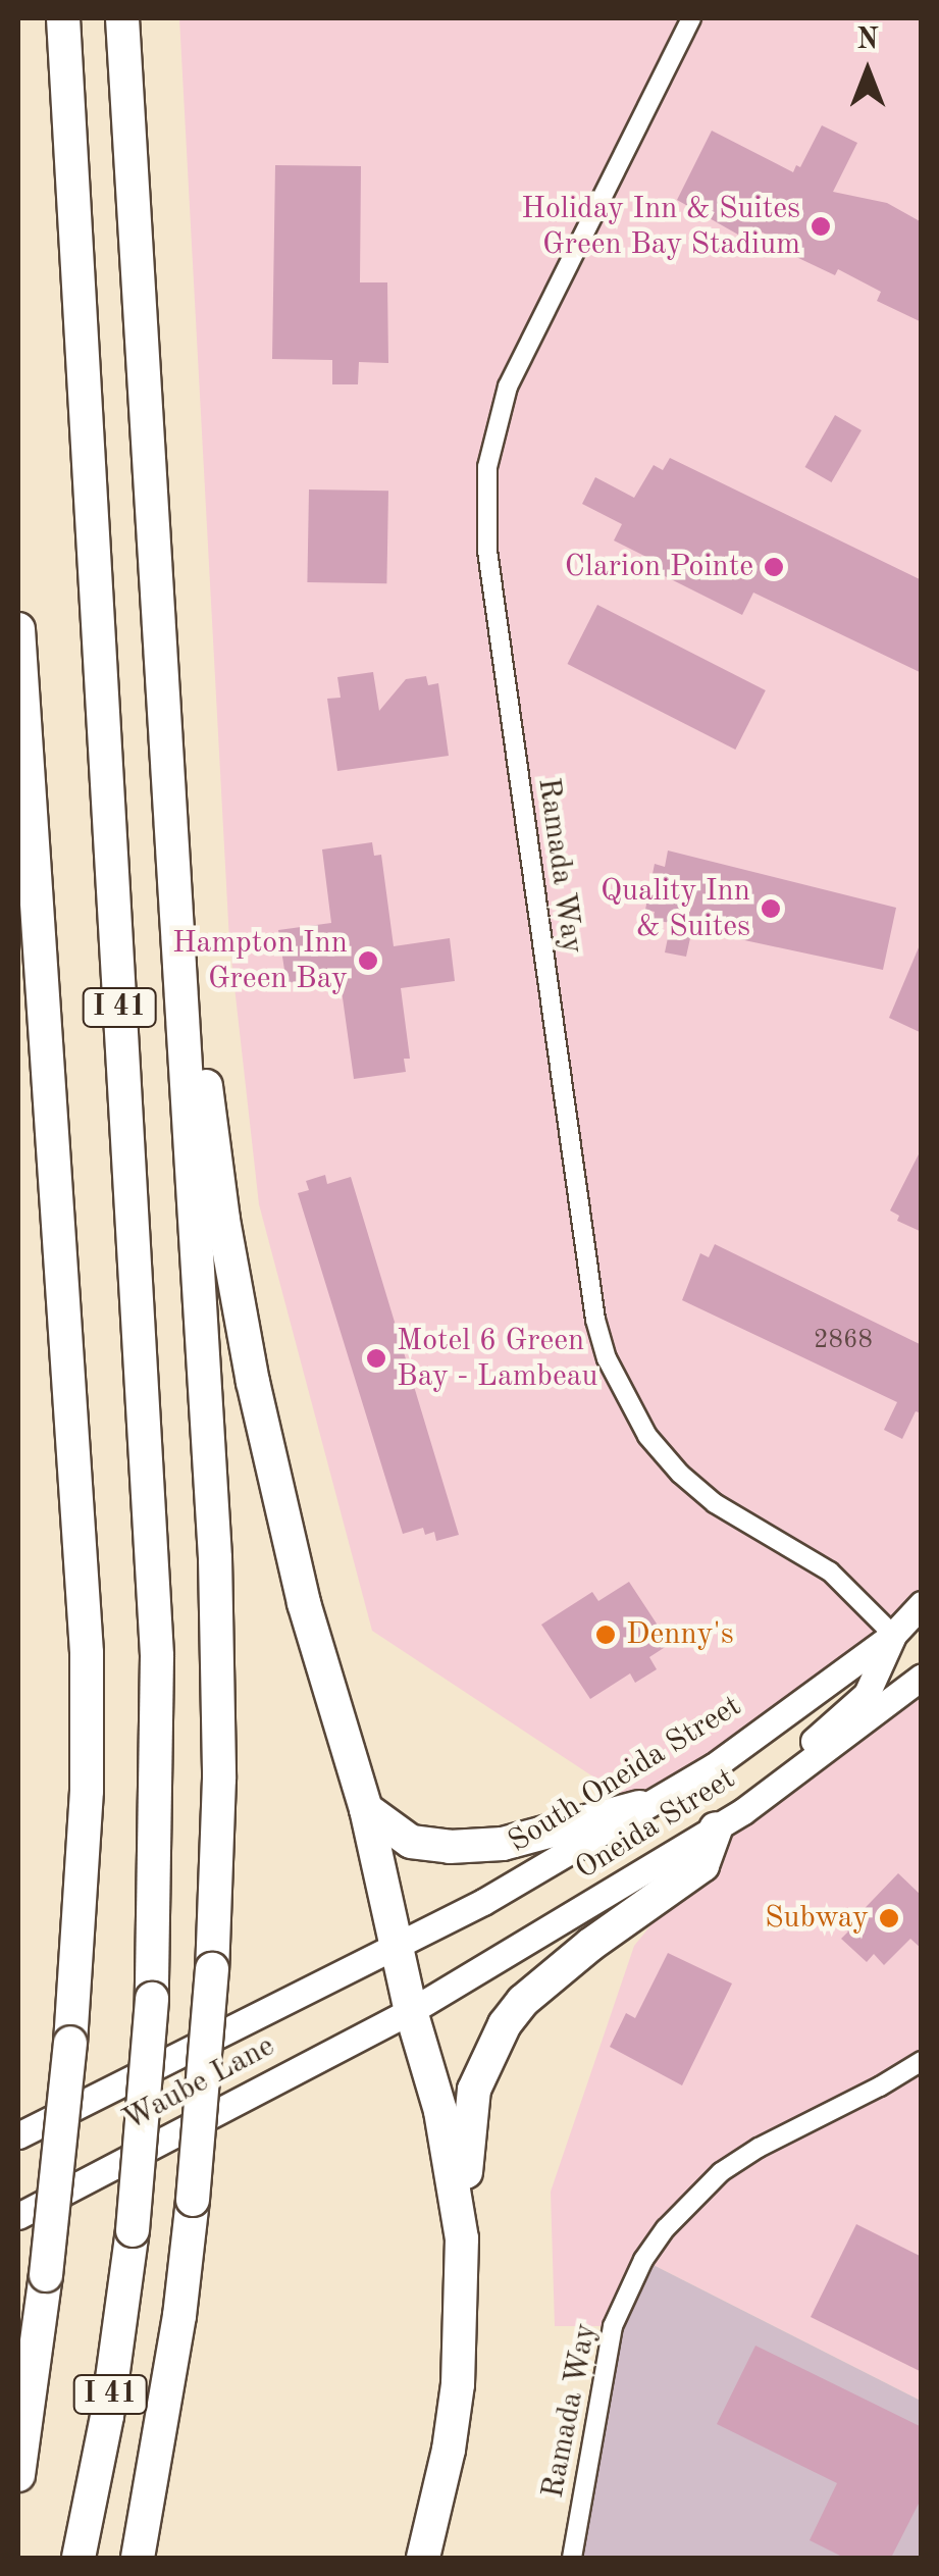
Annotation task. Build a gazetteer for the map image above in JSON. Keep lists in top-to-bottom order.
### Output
{
  "streets": {
    "highway": ["I 41"],
    "street": [
      "Ramada Way",
      "South Oneida Street",
      "Oneida Street",
      "Waube Lane"
    ]
  },
  "crossings": [
    ["Ramada Way", "South Oneida Street"],
    ["South Oneida Street", "Waube Lane"],
    ["Oneida Street", "Waube Lane"]
  ],
  "places": [
    "Holiday Inn & Suites Green Bay Stadium",
    "Clarion Pointe",
    "Quality Inn & Suites",
    "Hampton Inn Green Bay",
    "Motel 6 Green Bay - Lambeau",
    "Denny's",
    "Subway"
  ],
  "house_numbers": ["2868"],
  "north": "top"
}
